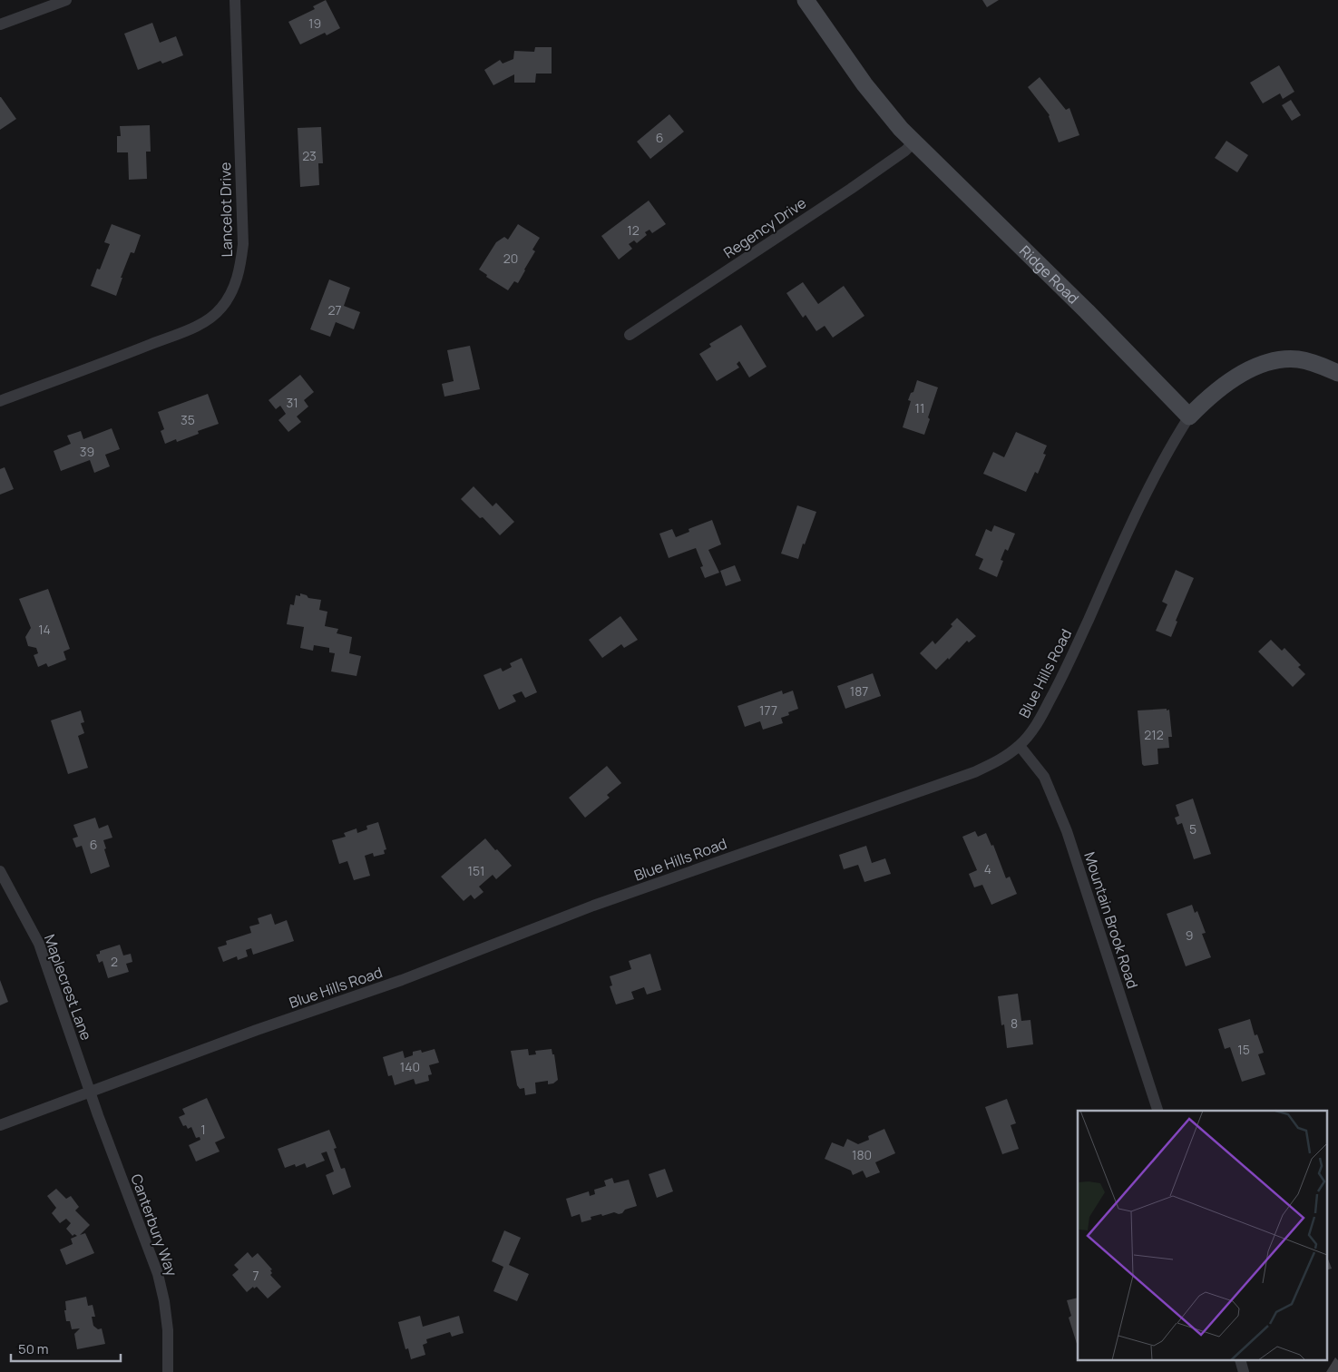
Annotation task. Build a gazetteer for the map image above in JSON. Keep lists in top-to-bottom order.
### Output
{
  "streets": {
    "street": [
      "Lancelot Drive",
      "Regency Drive",
      "Ridge Road",
      "Blue Hills Road",
      "Mountain Brook Road",
      "Maplecrest Lane",
      "Canterbury Way"
    ]
  },
  "crossings": [
    ["Regency Drive", "Ridge Road"],
    ["Ridge Road", "Blue Hills Road"],
    ["Blue Hills Road", "Mountain Brook Road"],
    ["Blue Hills Road", "Maplecrest Lane"],
    ["Blue Hills Road", "Canterbury Way"],
    ["Maplecrest Lane", "Canterbury Way"]
  ],
  "house_numbers": [
    "19",
    "6",
    "23",
    "12",
    "20",
    "27",
    "31",
    "11",
    "35",
    "39",
    "14",
    "187",
    "177",
    "212",
    "5",
    "6",
    "4",
    "151",
    "9",
    "2",
    "8",
    "15",
    "140",
    "1",
    "180",
    "7"
  ],
  "scale_bar": "50 m"
}
